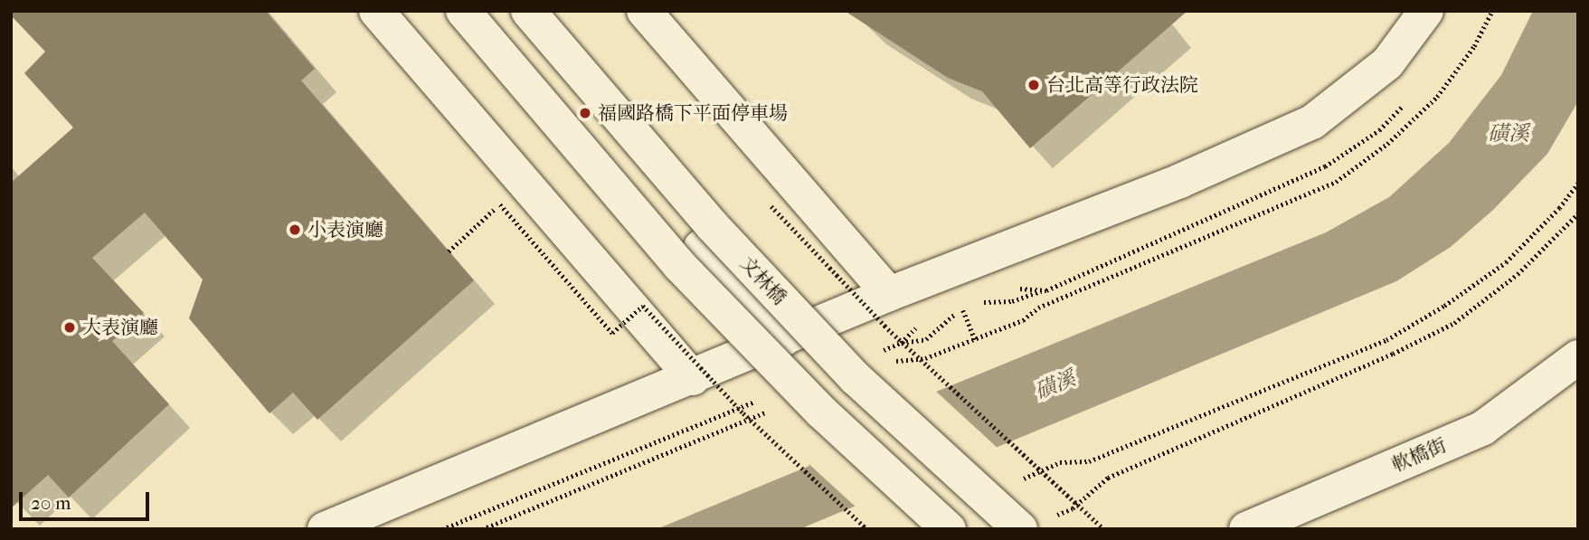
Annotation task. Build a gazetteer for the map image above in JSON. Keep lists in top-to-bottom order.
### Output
{
  "streets": {
    "street": ["文林橋", "軟橋街"]
  },
  "water": ["磺溪"],
  "places": [
    "台北高等行政法院",
    "福國路橋下平面停車場",
    "小表演廳",
    "大表演廳"
  ],
  "scale_bar": "20 m"
}
